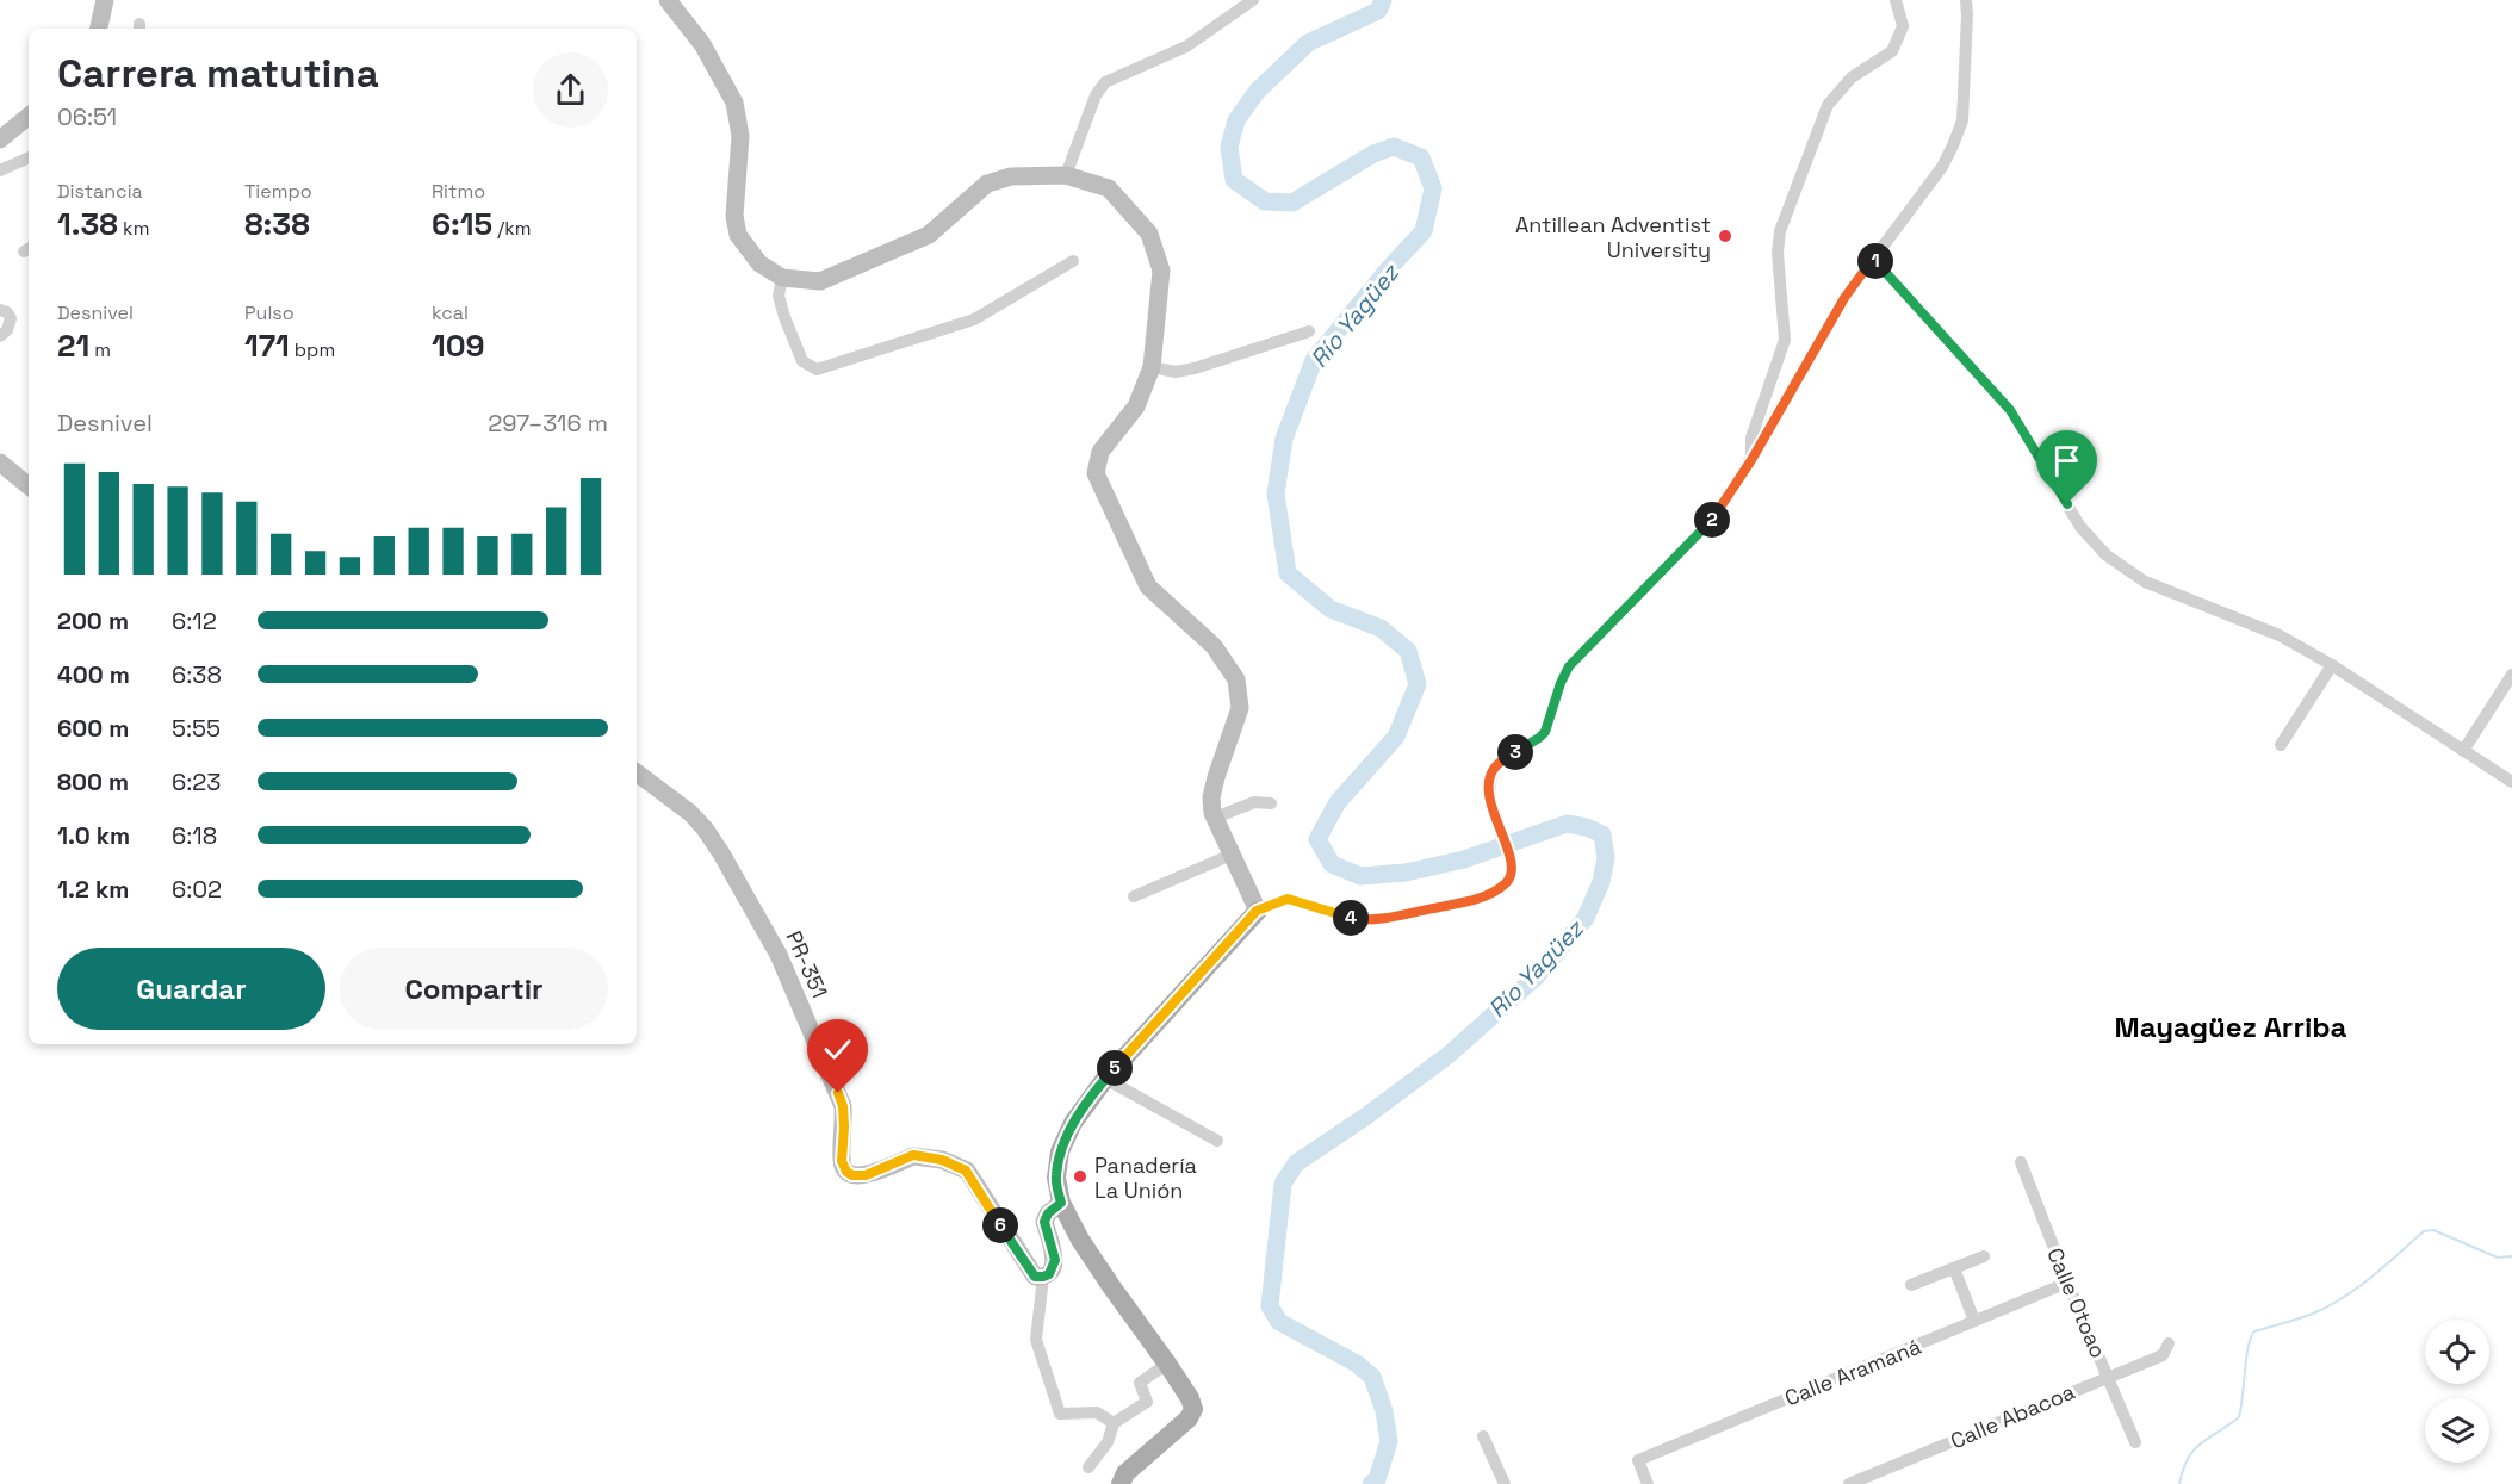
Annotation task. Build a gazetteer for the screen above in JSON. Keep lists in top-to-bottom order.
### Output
{
  "streets": {
    "main road": ["PR-351"],
    "street": ["Calle Otoao", "Calle Aramaná", "Calle Abacoa"]
  },
  "crossings": [
    ["Calle Otoao", "Calle Aramaná"],
    ["Calle Otoao", "Calle Abacoa"]
  ],
  "districts": ["Mayagüez Arriba"],
  "water": ["Río Yagüez"],
  "places": ["Antillean Adventist University", "Panadería La Unión"],
  "page": {
    "heading": ["Carrera matutina", "06:51"],
    "stats": [
      ["Distancia", "1.38 km"],
      ["Tiempo", "8:38"],
      ["Ritmo", "6:15 /km"],
      ["Desnivel", "21 m"],
      ["Pulso", "171 bpm"],
      ["kcal", "109"]
    ],
    "pins": [
      "1",
      "2",
      "3",
      "4",
      "5",
      "6"
    ],
    "chart": ["Desnivel", "297–316 m"],
    "list": [
      {
        "name": "200 m",
        "note": "6:12"
      },
      {
        "name": "400 m",
        "note": "6:38"
      },
      {
        "name": "600 m",
        "note": "5:55"
      },
      {
        "name": "800 m",
        "note": "6:23"
      },
      {
        "name": "1.0 km",
        "note": "6:18"
      },
      {
        "name": "1.2 km",
        "note": "6:02"
      }
    ],
    "buttons": ["Guardar", "Compartir"]
  }
}
